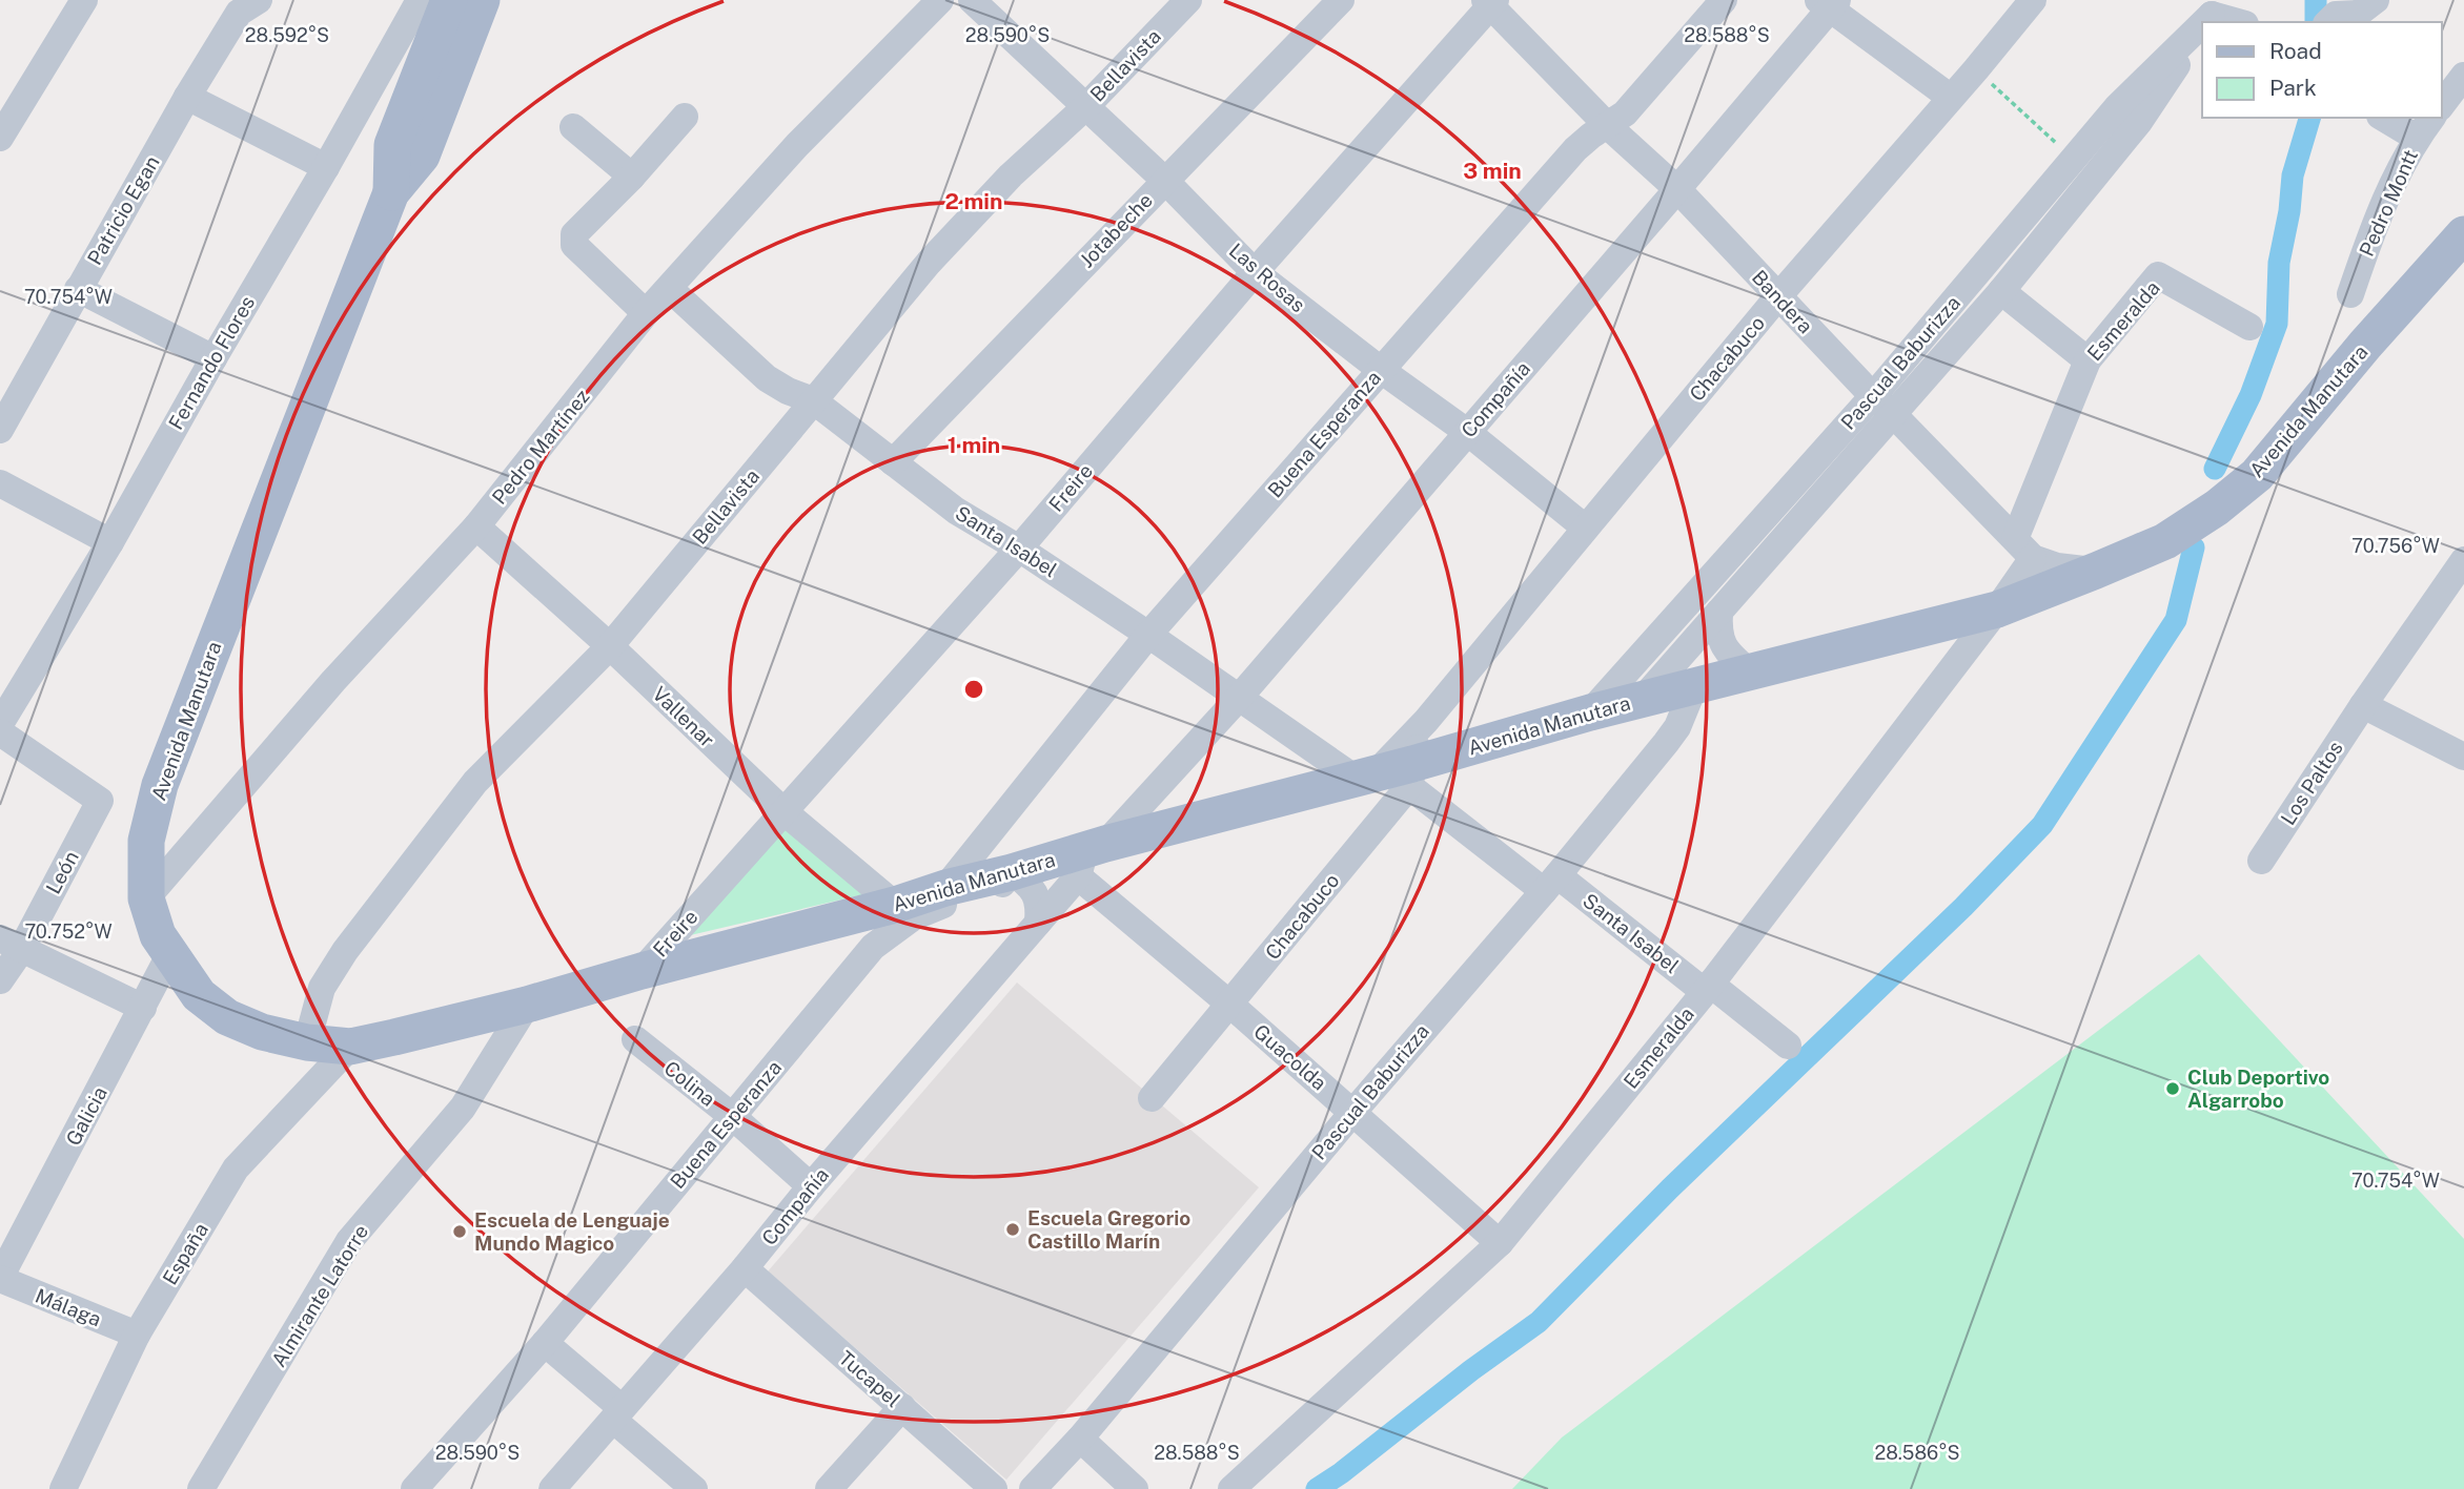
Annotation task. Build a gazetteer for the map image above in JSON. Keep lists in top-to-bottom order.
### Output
{
  "streets": {
    "main road": ["Avenida Manutara"],
    "street": [
      "Bellavista",
      "Pedro Montt",
      "Patricio Egan",
      "Jotabeche",
      "Las Rosas",
      "Bandera",
      "Esmeralda",
      "Chacabuco",
      "Fernando Flores",
      "Pascual Baburizza",
      "Compañía",
      "Buena Esperanza",
      "Pedro Martínez",
      "Freire",
      "Santa Isabel",
      "Vallenar",
      "Los Paltos",
      "León",
      "Guacolda",
      "Colina",
      "Galicia",
      "España",
      "Almirante Latorre",
      "Málaga",
      "Tucapel"
    ]
  },
  "crossings": [
    ["Bellavista", "Las Rosas"],
    ["Bellavista", "Avenida Manutara"],
    ["Bellavista", "Santa Isabel"],
    ["Bellavista", "Vallenar"],
    ["Jotabeche", "Las Rosas"],
    ["Jotabeche", "Santa Isabel"],
    ["Las Rosas", "Chacabuco"],
    ["Las Rosas", "Compañía"],
    ["Las Rosas", "Buena Esperanza"],
    ["Las Rosas", "Freire"],
    ["Bandera", "Esmeralda"],
    ["Bandera", "Chacabuco"],
    ["Bandera", "Pascual Baburizza"],
    ["Bandera", "Compañía"],
    ["Bandera", "Buena Esperanza"],
    ["Bandera", "Freire"],
    ["Esmeralda", "Avenida Manutara"],
    ["Esmeralda", "Santa Isabel"],
    ["Esmeralda", "Guacolda"],
    ["Chacabuco", "Avenida Manutara"],
    ["Chacabuco", "Santa Isabel"],
    ["Chacabuco", "Guacolda"],
    ["Pascual Baburizza", "Avenida Manutara"],
    ["Pascual Baburizza", "Santa Isabel"],
    ["Pascual Baburizza", "Guacolda"],
    ["Compañía", "Avenida Manutara"],
    ["Compañía", "Santa Isabel"],
    ["Compañía", "Guacolda"],
    ["Compañía", "Colina"],
    ["Compañía", "Tucapel"],
    ["Avenida Manutara", "Buena Esperanza"],
    ["Avenida Manutara", "Pedro Martínez"],
    ["Avenida Manutara", "Freire"],
    ["Avenida Manutara", "Santa Isabel"],
    ["Avenida Manutara", "Vallenar"],
    ["Avenida Manutara", "Guacolda"],
    ["Avenida Manutara", "Galicia"],
    ["Avenida Manutara", "España"],
    ["Avenida Manutara", "Almirante Latorre"],
    ["Buena Esperanza", "Santa Isabel"],
    ["Buena Esperanza", "Colina"],
    ["Pedro Martínez", "Santa Isabel"],
    ["Pedro Martínez", "Vallenar"],
    ["Freire", "Santa Isabel"],
    ["Freire", "Vallenar"],
    ["Galicia", "Málaga"],
    ["España", "Málaga"]
  ],
  "places": ["Club Deportivo Algarrobo", "Escuela Gregorio Castillo Marín", "Escuela de Lenguaje Mundo Magico"],
  "legend": ["Road", "Park"],
  "coordinates": [
    "28.590°S",
    "28.588°S",
    "28.592°S",
    "70.754°W",
    "70.756°W",
    "70.752°W",
    "28.586°S"
  ],
  "rings": ["3 min", "2 min", "1 min"]
}
